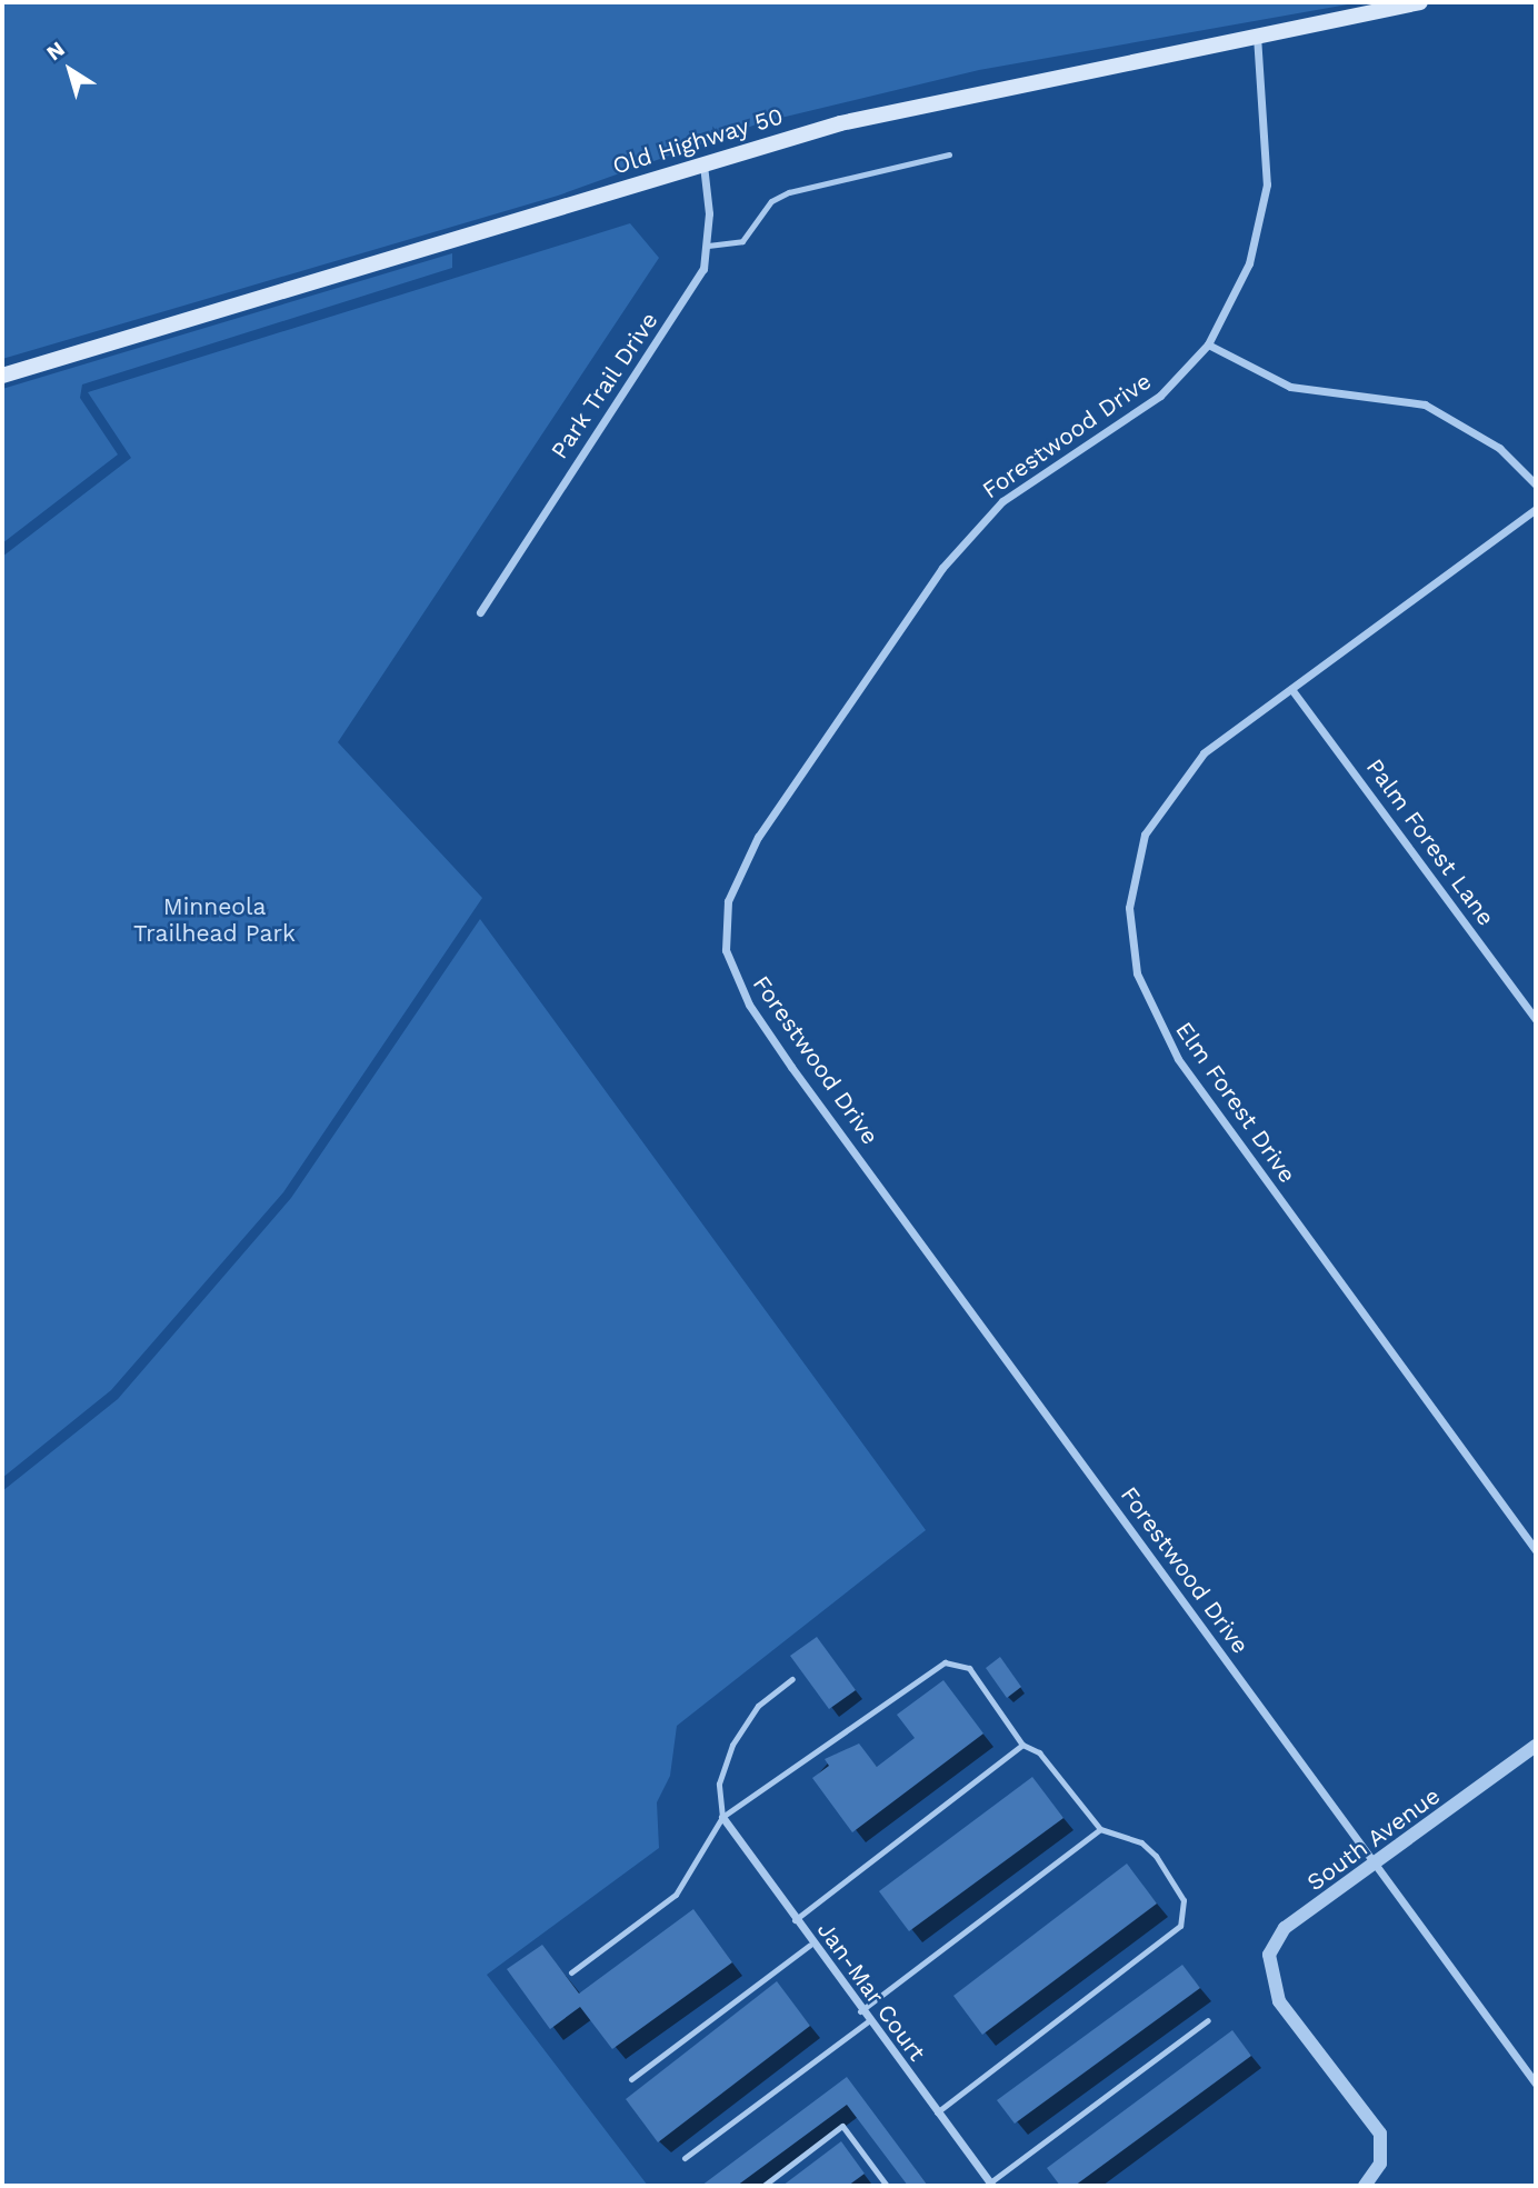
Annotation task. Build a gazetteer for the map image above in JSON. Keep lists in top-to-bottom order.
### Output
{
  "streets": {
    "main road": ["Old Highway 50"],
    "street": [
      "Park Trail Drive",
      "Forestwood Drive",
      "Palm Forest Lane",
      "Elm Forest Drive",
      "South Avenue",
      "Jan-Mar Court"
    ]
  },
  "crossings": [
    ["Old Highway 50", "Park Trail Drive"],
    ["Old Highway 50", "Forestwood Drive"],
    ["Forestwood Drive", "South Avenue"],
    ["Palm Forest Lane", "Elm Forest Drive"]
  ],
  "parks": ["Minneola Trailhead Park"],
  "north": "top left"
}
